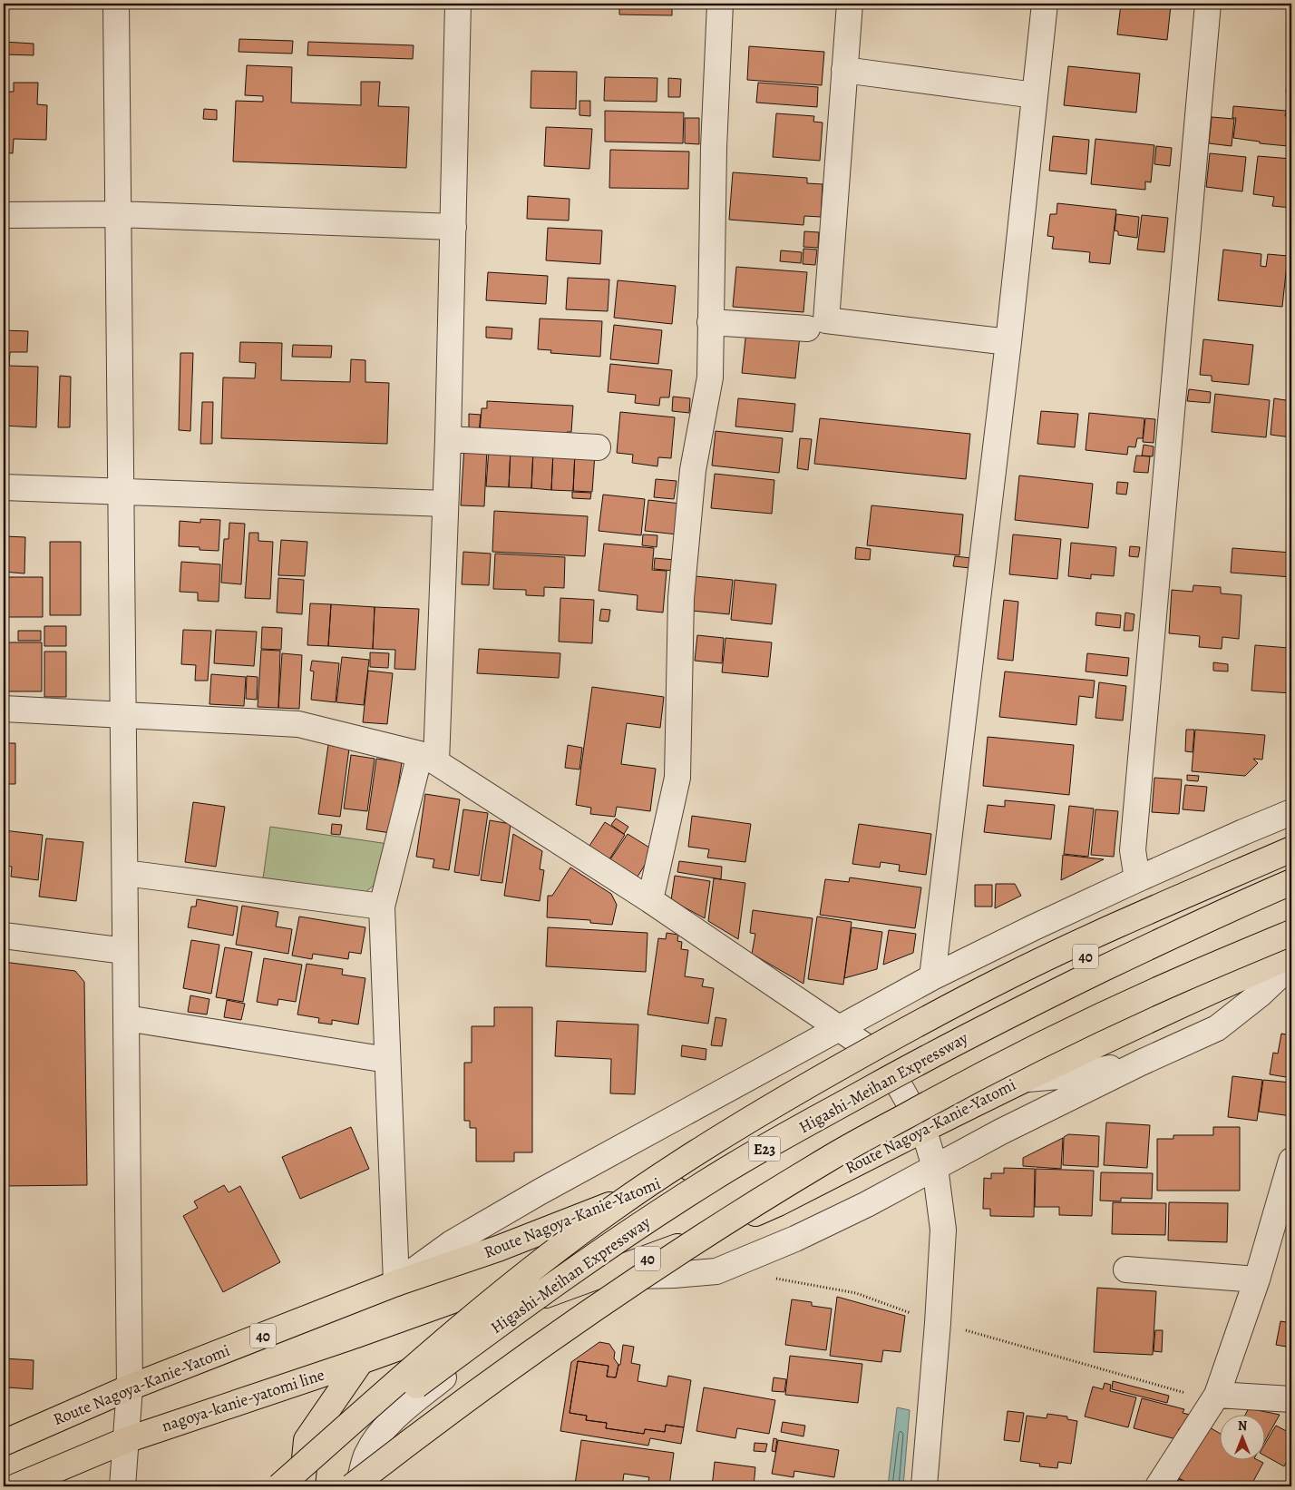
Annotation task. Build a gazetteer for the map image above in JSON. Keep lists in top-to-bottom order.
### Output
{
  "streets": {
    "main road": [
      "40",
      "Higashi-Meihan Expressway",
      "Route Nagoya-Kanie-Yatomi",
      "E23",
      "nagoya-kanie-yatomi line"
    ]
  },
  "crossings": [
    ["40", "nagoya-kanie-yatomi line"],
    ["Route Nagoya-Kanie-Yatomi", "nagoya-kanie-yatomi line"]
  ],
  "north": "top"
}
